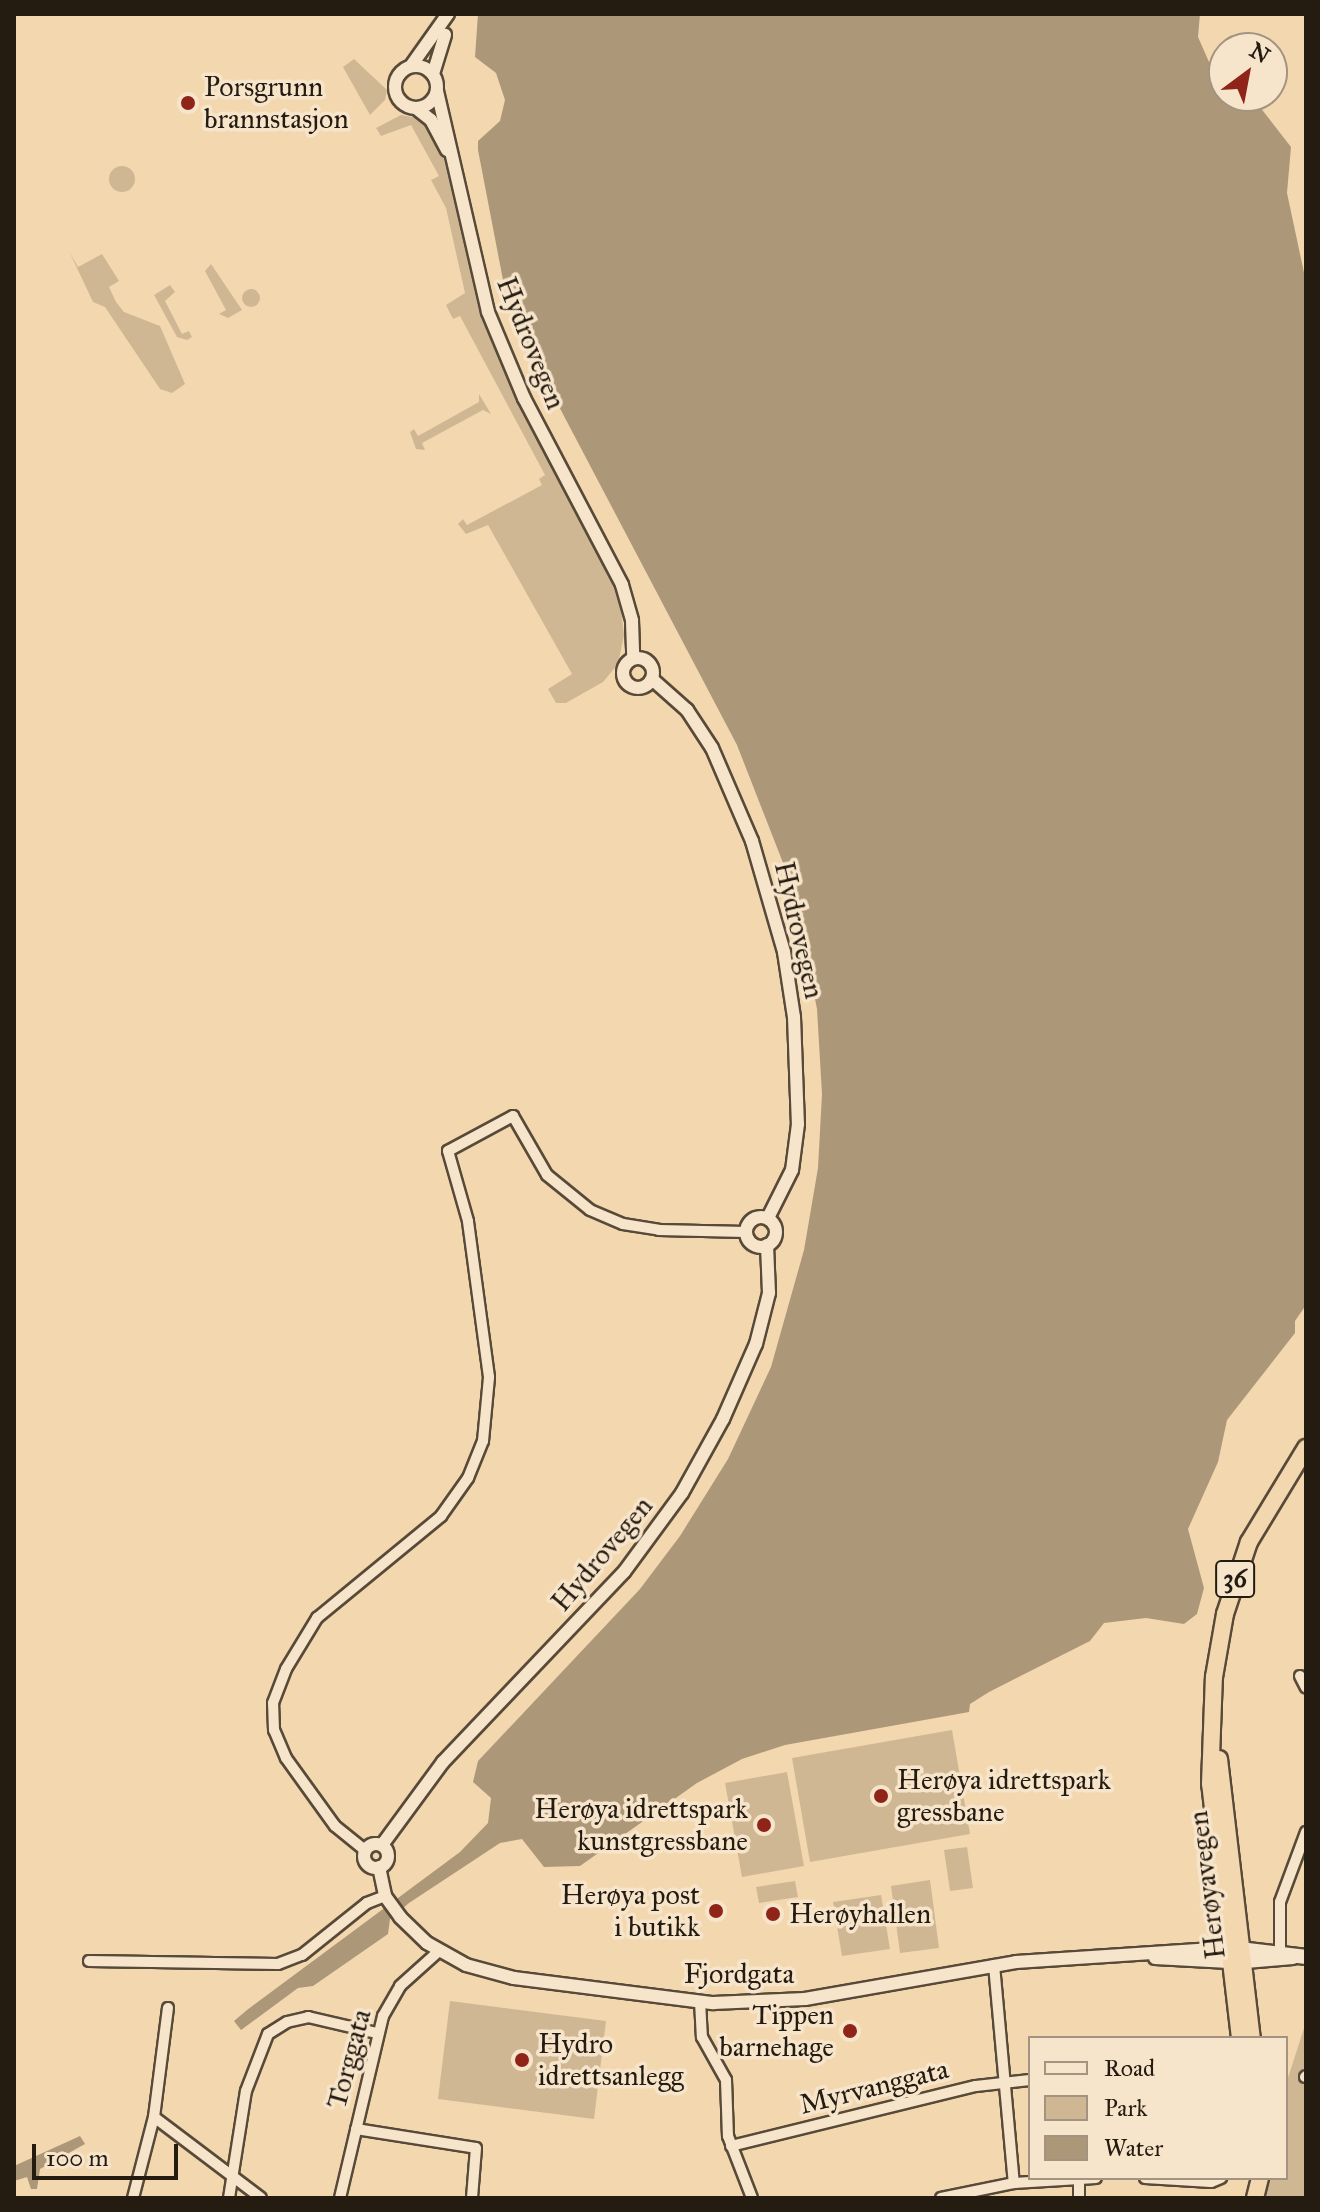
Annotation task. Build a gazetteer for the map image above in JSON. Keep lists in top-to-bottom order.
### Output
{
  "streets": {
    "highway": ["36", "Herøyavegen"],
    "street": [
      "Hydrovegen",
      "Fjordgata",
      "Torggata",
      "Myrvanggata"
    ]
  },
  "crossings": [
    ["Herøyavegen", "Fjordgata"],
    ["Fjordgata", "Torggata"]
  ],
  "places": [
    "Porsgrunn brannstasjon",
    "Herøya idrettspark gressbane",
    "Herøya idrettspark kunstgressbane",
    "Herøya post i butikk",
    "Herøyhallen",
    "Tippen barnehage",
    "Hydro idrettsanlegg"
  ],
  "legend": ["Road", "Park", "Water"],
  "scale_bar": "100 m",
  "north": "top right"
}
